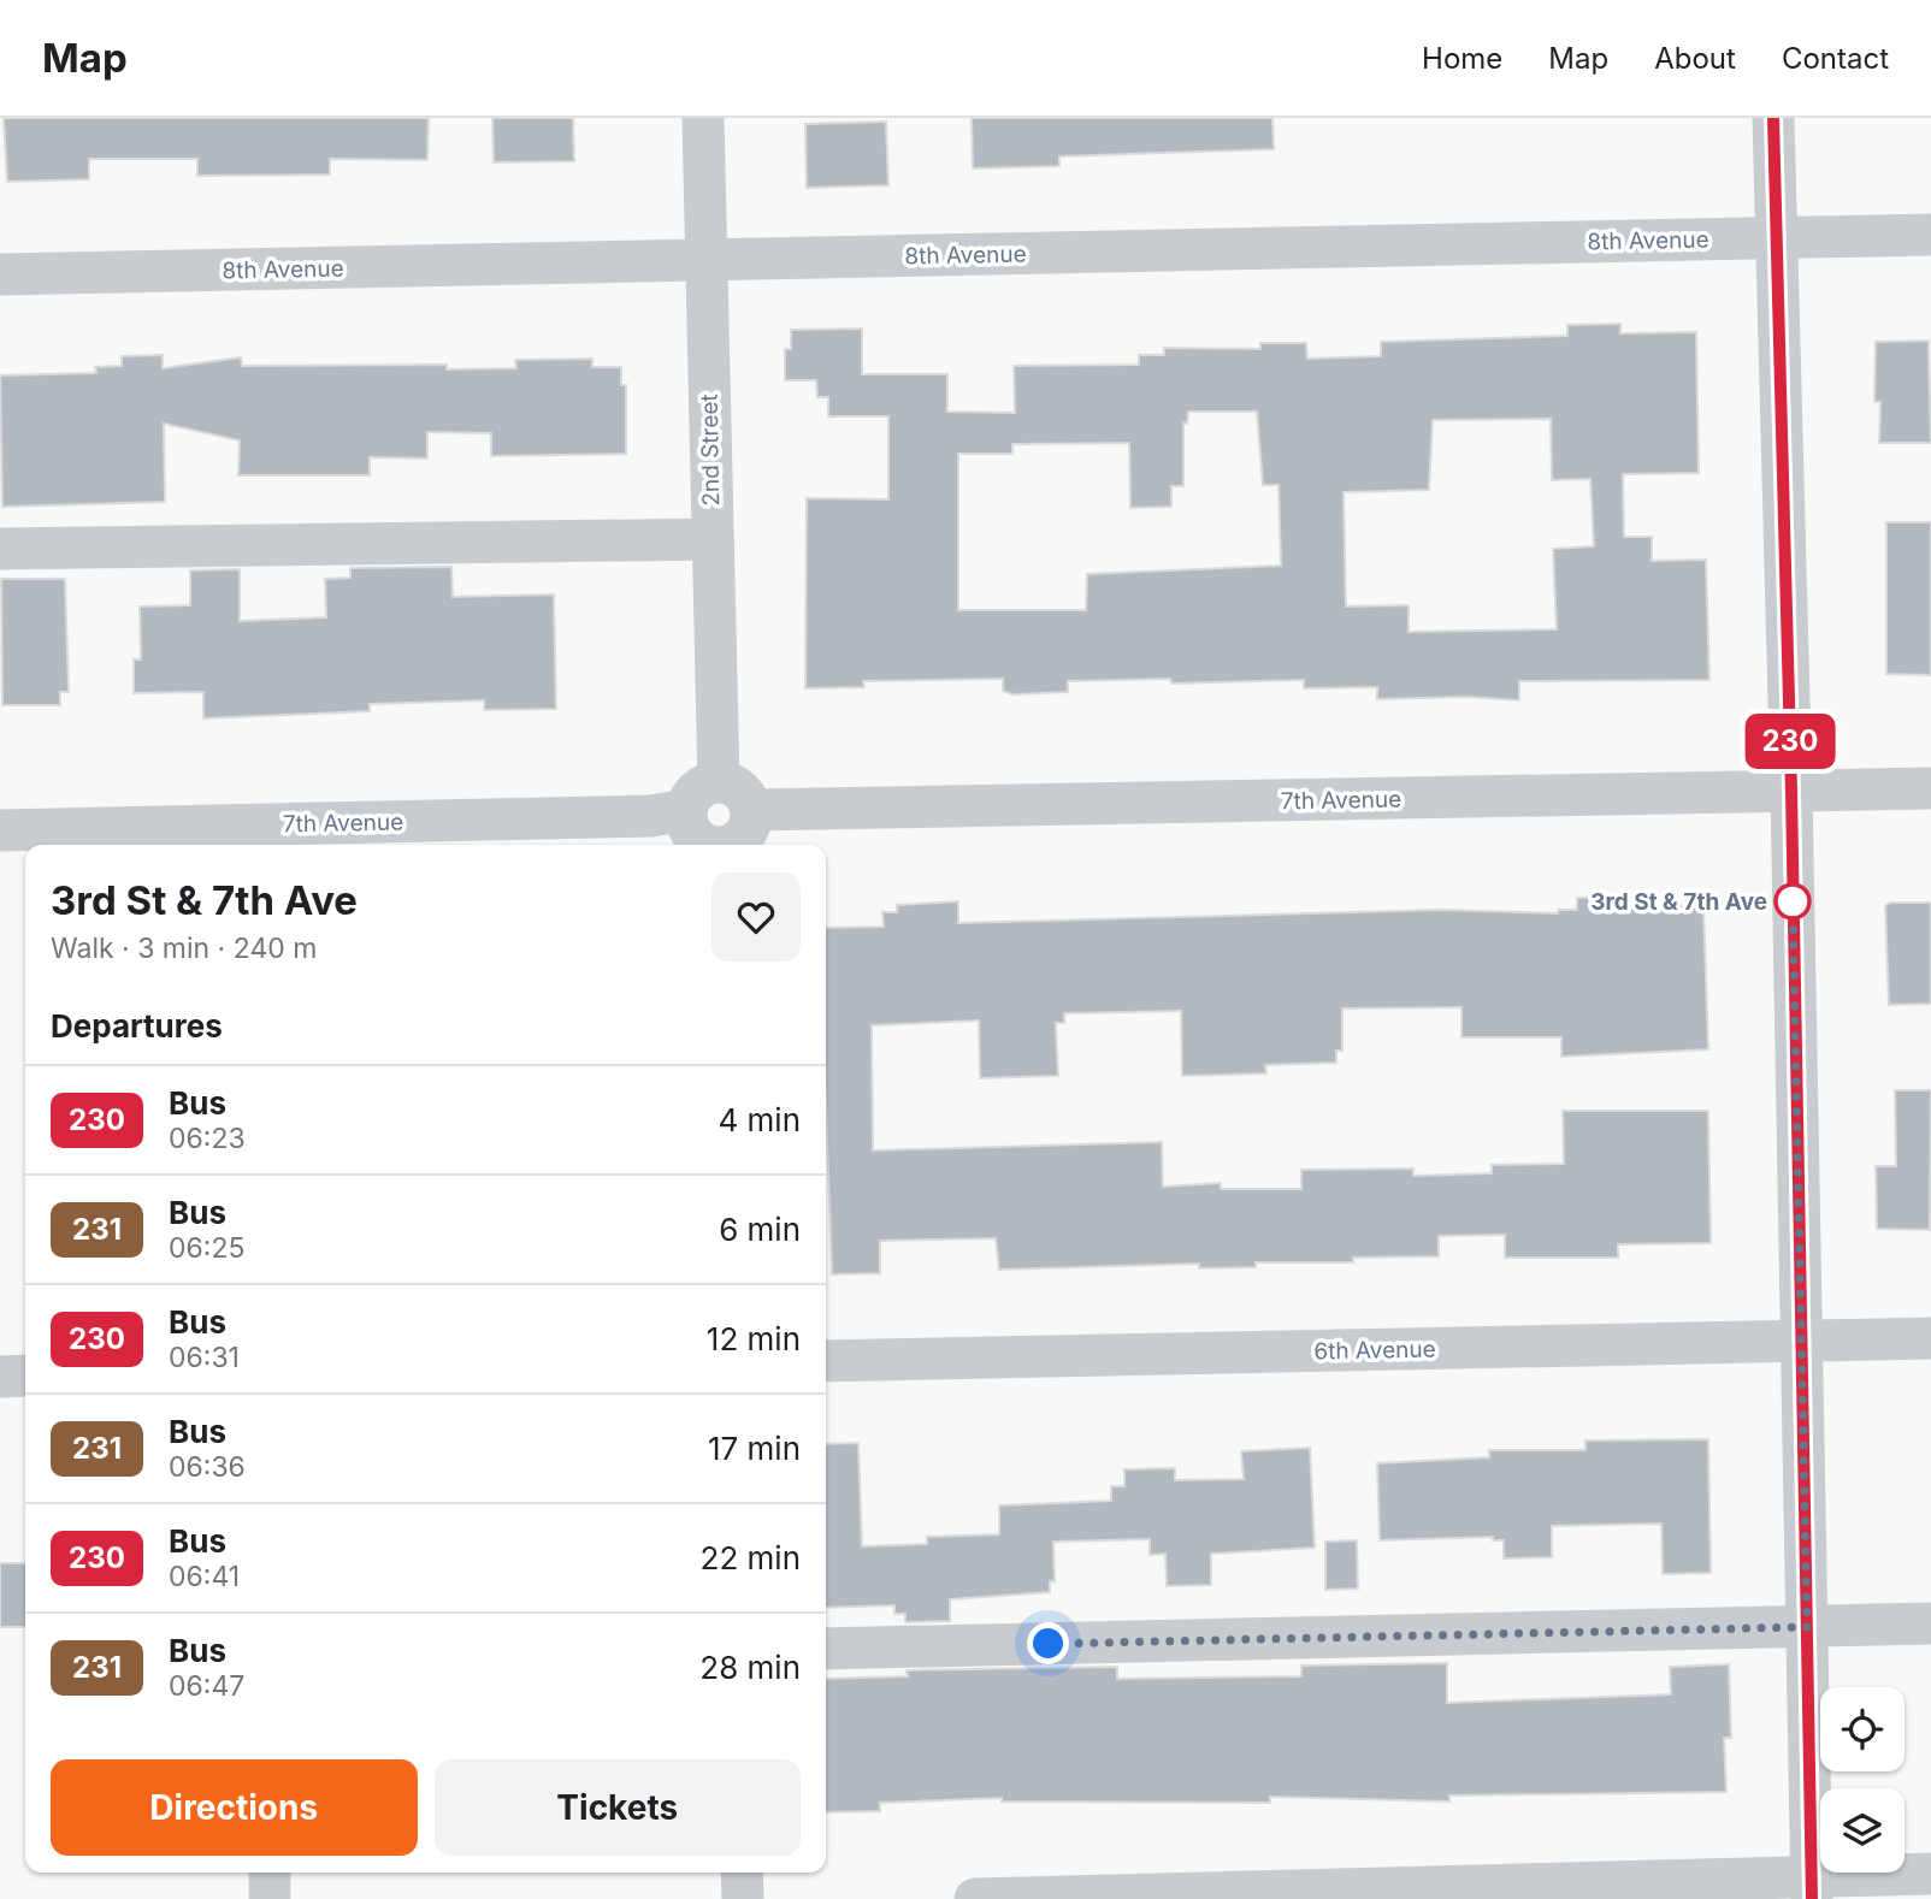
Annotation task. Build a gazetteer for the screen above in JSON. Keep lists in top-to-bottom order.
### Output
{
  "streets": {
    "street": [
      "8th Avenue",
      "2nd Street",
      "7th Avenue",
      "6th Avenue"
    ]
  },
  "crossings": [
    ["8th Avenue", "2nd Street"]
  ],
  "places": ["3rd St & 7th Ave"],
  "lines": ["bus line 230"],
  "page": {
    "header": "Map",
    "nav": [
      "Home",
      "Map",
      "About",
      "Contact"
    ],
    "on_map": "230",
    "heading": [
      ["3rd St & 7th Ave", "Walk · 3 min · 240 m"],
      "Departures"
    ],
    "list": [
      {
        "mark": "230",
        "name": "Bus",
        "note": "06:23",
        "value": "4 min"
      },
      {
        "mark": "231",
        "name": "Bus",
        "note": "06:25",
        "value": "6 min"
      },
      {
        "mark": "230",
        "name": "Bus",
        "note": "06:31",
        "value": "12 min"
      },
      {
        "mark": "231",
        "name": "Bus",
        "note": "06:36",
        "value": "17 min"
      },
      {
        "mark": "230",
        "name": "Bus",
        "note": "06:41",
        "value": "22 min"
      },
      {
        "mark": "231",
        "name": "Bus",
        "note": "06:47",
        "value": "28 min"
      }
    ],
    "buttons": ["Directions", "Tickets"]
  }
}
